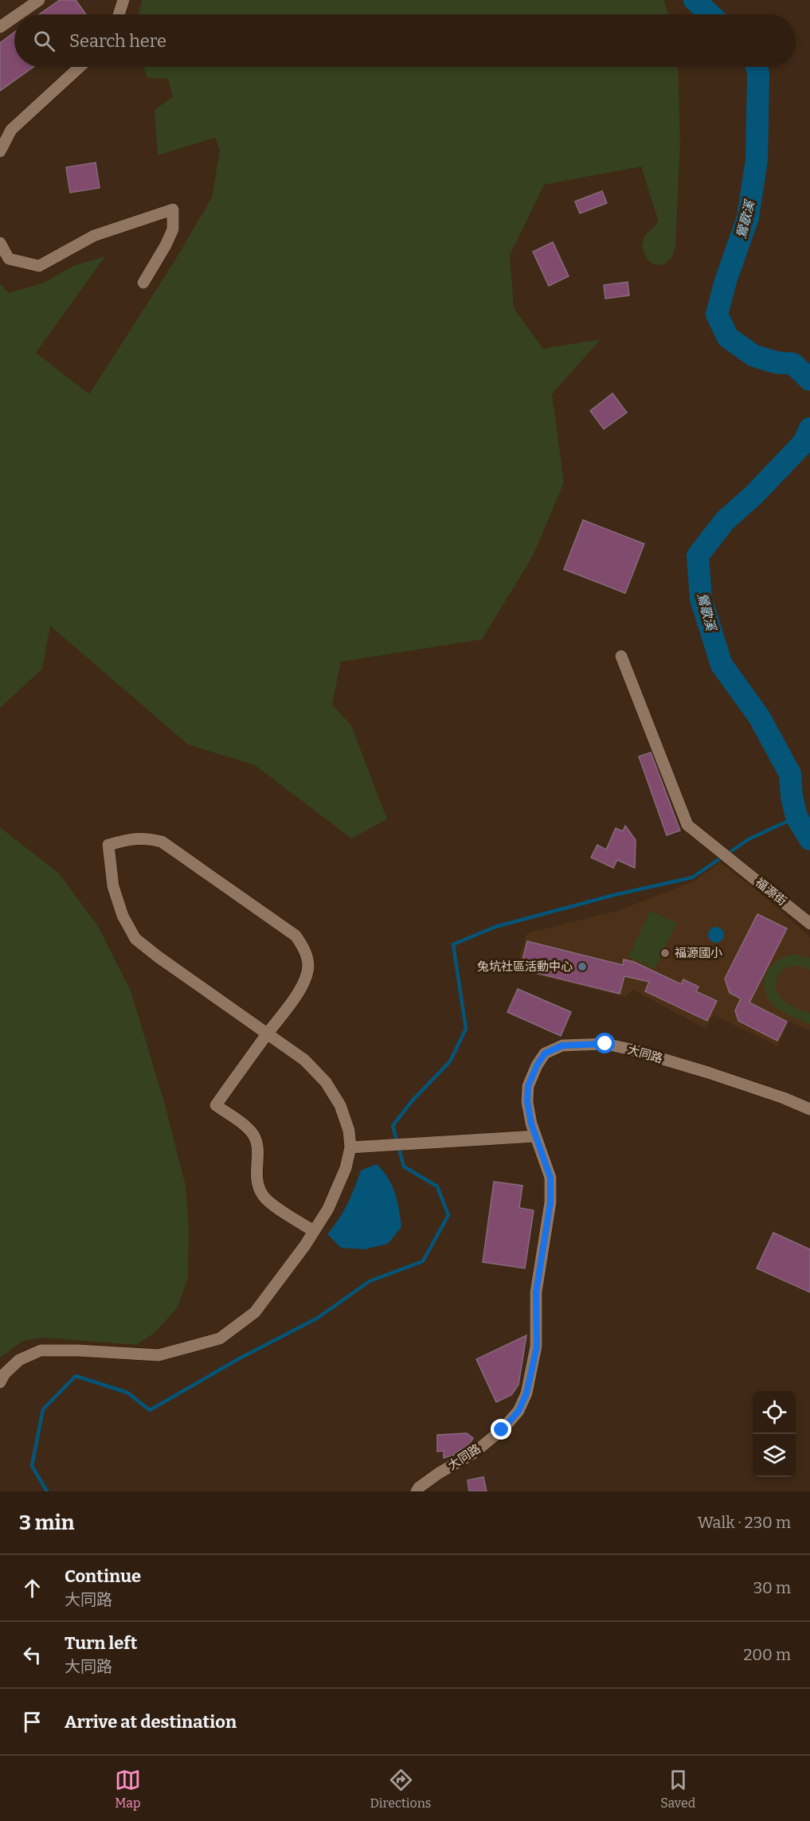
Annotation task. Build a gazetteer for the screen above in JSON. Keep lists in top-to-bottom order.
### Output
{
  "streets": {
    "street": ["福源街", "大同路"]
  },
  "water": ["鶯歌溪"],
  "places": ["福源國小", "兔坑社區活動中心"],
  "page": {
    "search": "Search here",
    "heading": ["3 min", "Walk · 230 m"],
    "list": [
      ["Continue", "大同路", "30 m"],
      ["Turn left", "大同路", "200 m"],
      "Arrive at destination"
    ],
    "nav": ["Map", "Directions", "Saved"]
  }
}
